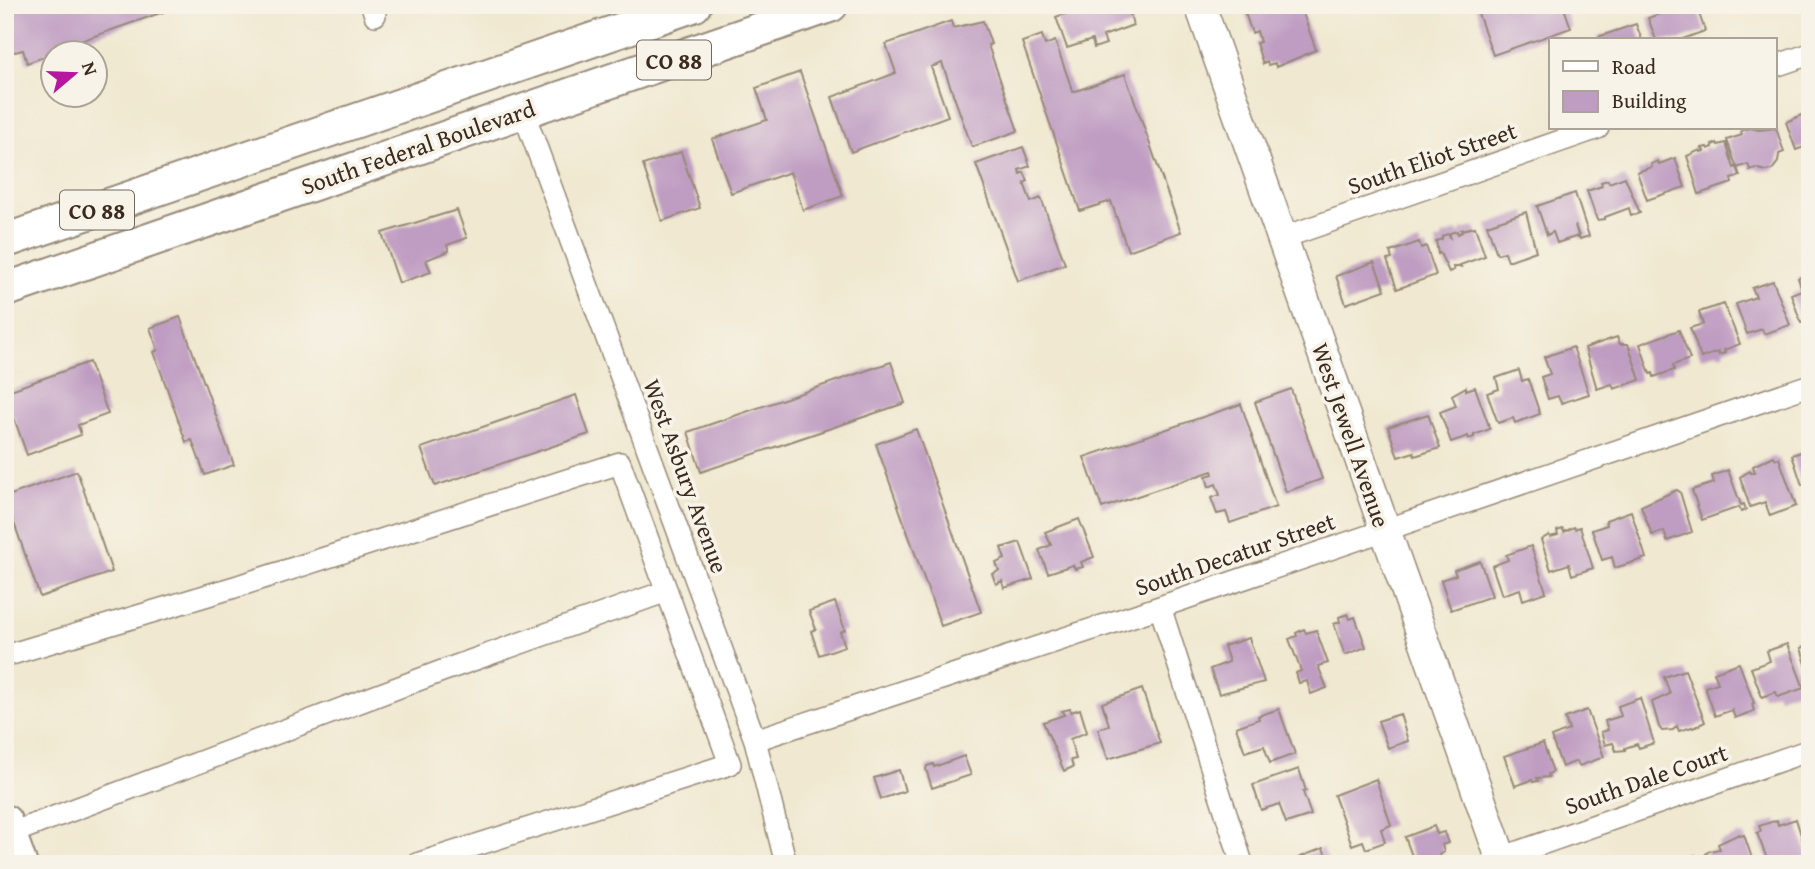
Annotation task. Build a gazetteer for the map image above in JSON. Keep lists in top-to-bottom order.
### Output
{
  "streets": {
    "main road": ["CO 88", "South Federal Boulevard"],
    "street": [
      "South Eliot Street",
      "West Jewell Avenue",
      "West Asbury Avenue",
      "South Decatur Street",
      "South Dale Court"
    ]
  },
  "crossings": [
    ["South Federal Boulevard", "West Asbury Avenue"],
    ["South Eliot Street", "West Jewell Avenue"],
    ["West Jewell Avenue", "South Decatur Street"],
    ["West Jewell Avenue", "South Dale Court"],
    ["West Asbury Avenue", "South Decatur Street"]
  ],
  "legend": ["Road", "Building"],
  "north": "right"
}
